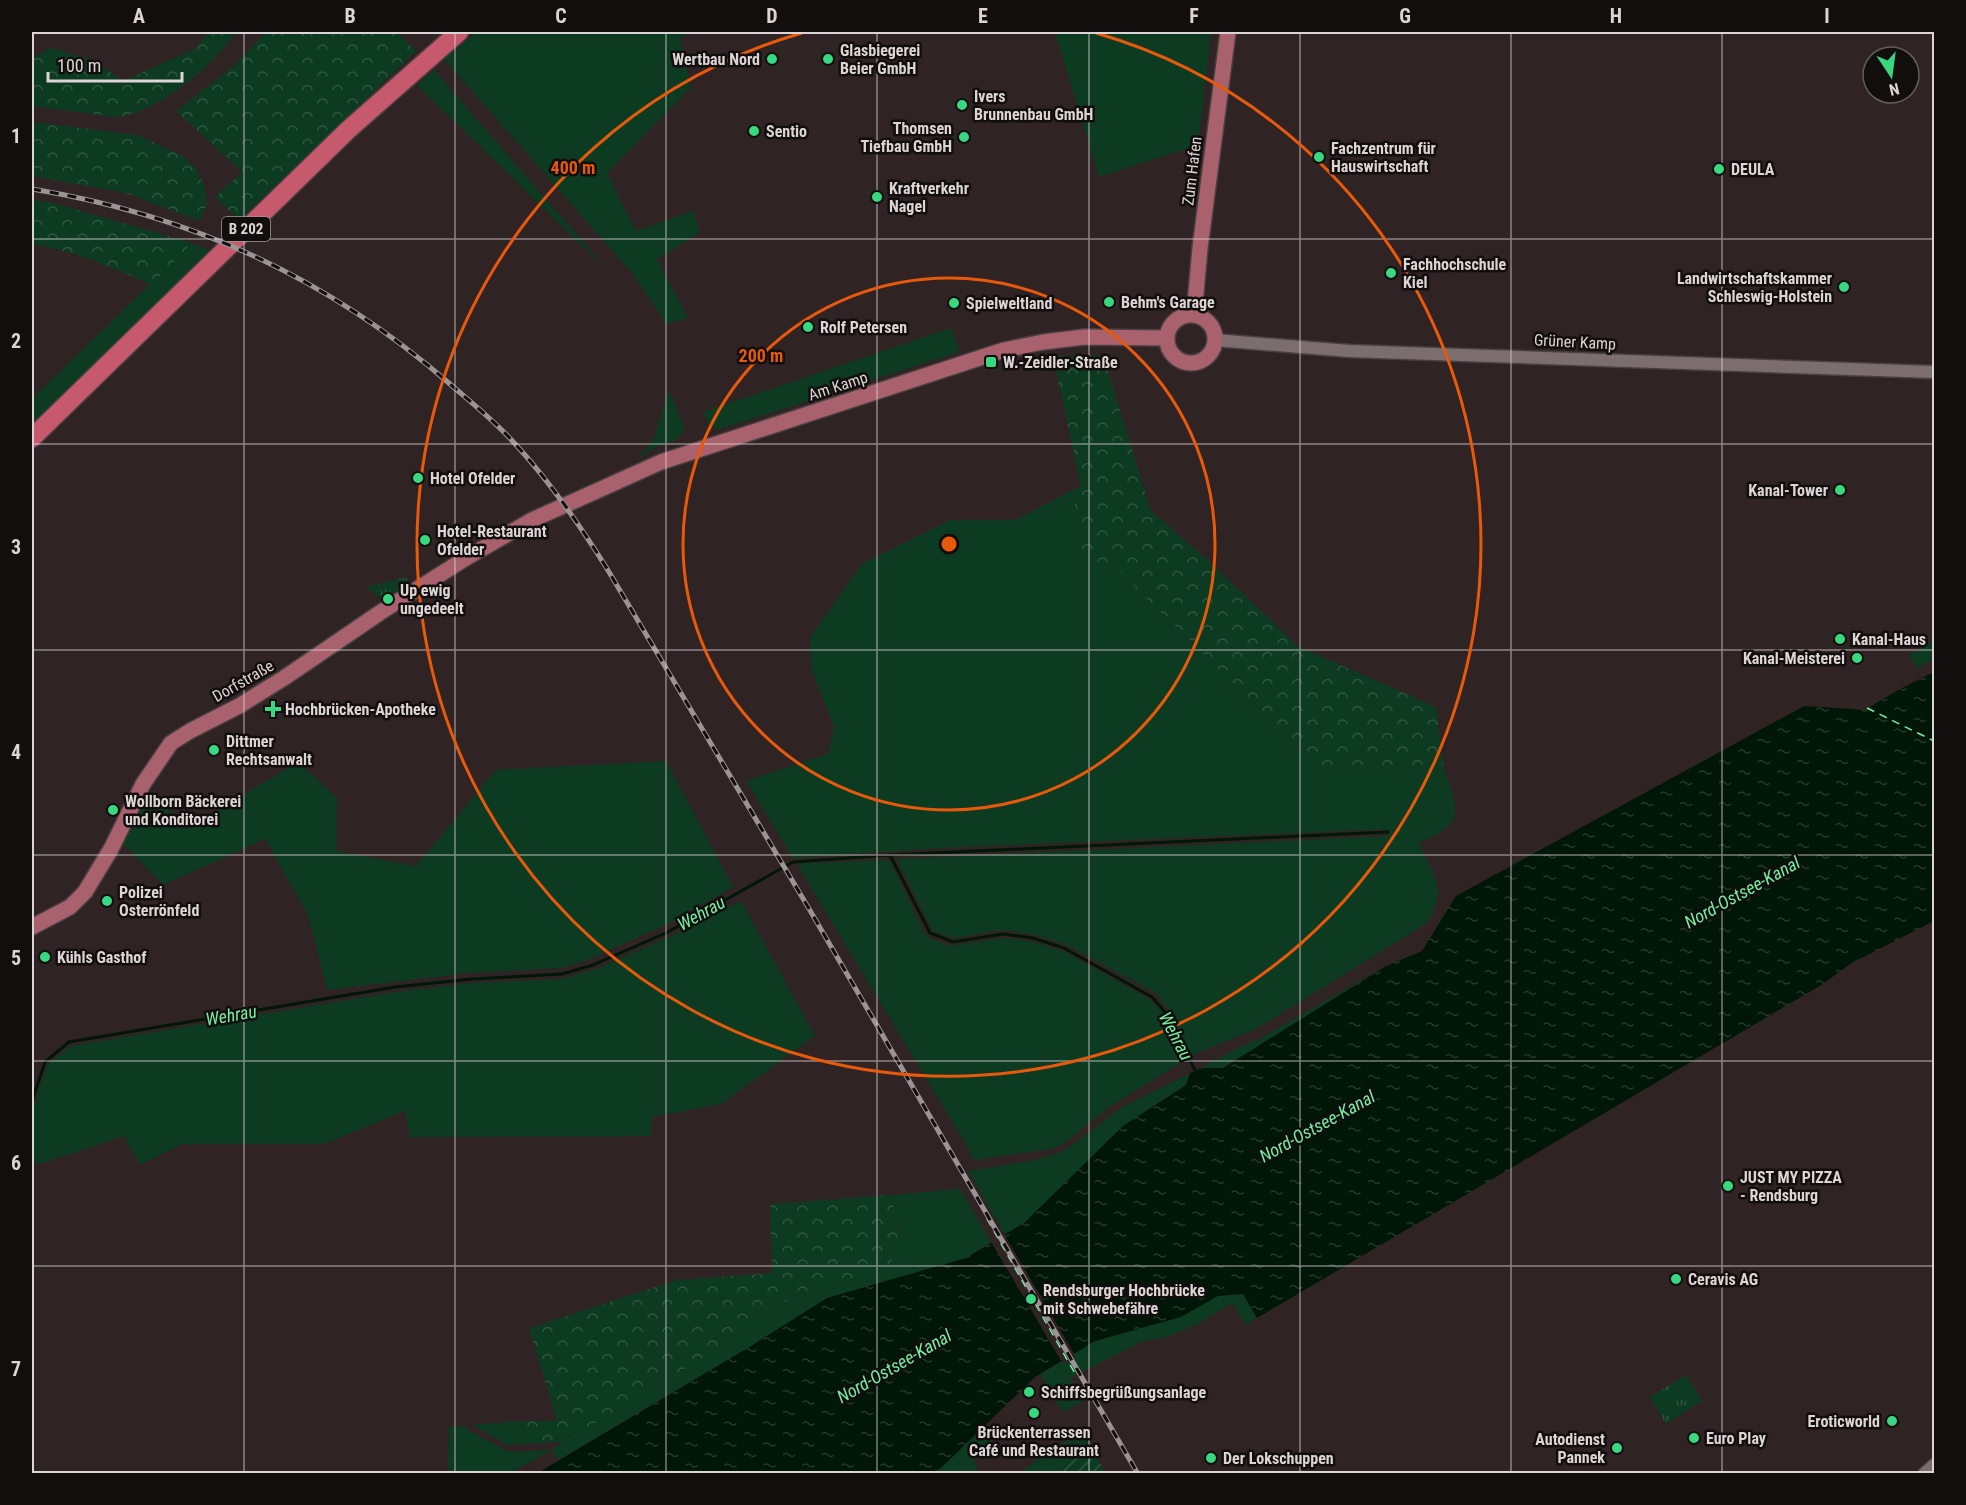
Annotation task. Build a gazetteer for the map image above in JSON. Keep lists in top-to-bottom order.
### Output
{
  "streets": {
    "highway": ["B 202"],
    "main road": ["Zum Hafen", "Am Kamp", "Dorfstraße"],
    "street": ["Grüner Kamp"]
  },
  "crossings": [
    ["Zum Hafen", "Grüner Kamp"],
    ["Zum Hafen", "Am Kamp"],
    ["Grüner Kamp", "Am Kamp"],
    ["Am Kamp", "Dorfstraße"]
  ],
  "water": ["Nord-Ostsee-Kanal", "Wehrau"],
  "places": {
    "other": [
      "Wertbau Nord",
      "Glasbiegerei Beier GmbH",
      "Ivers Brunnenbau GmbH",
      "Sentio",
      "Thomsen Tiefbau GmbH",
      "Fachzentrum für Hauswirtschaft",
      "DEULA",
      "Kraftverkehr Nagel",
      "Fachhochschule Kiel",
      "Landwirtschaftskammer Schleswig-Holstein",
      "Behm's Garage",
      "Spielweltland",
      "Rolf Petersen",
      "Hotel Ofelder",
      "Kanal-Tower",
      "Hotel-Restaurant Ofelder",
      "Up ewig ungedeelt",
      "Kanal-Haus",
      "Kanal-Meisterei",
      "Dittmer Rechtsanwalt",
      "Wollborn Bäckerei und Konditorei",
      "Polizei Osterrönfeld",
      "Kühls Gasthof",
      "JUST MY PIZZA - Rendsburg",
      "Ceravis AG",
      "Rendsburger Hochbrücke mit Schwebefähre",
      "Schiffsbegrüßungsanlage",
      "Brückenterrassen Café und Restaurant",
      "Eroticworld",
      "Euro Play",
      "Autodienst Pannek",
      "Der Lokschuppen"
    ],
    "transit": ["W.-Zeidler-Straße"],
    "health": ["Hochbrücken-Apotheke"]
  },
  "scale_bar": "100 m",
  "north": "bottom",
  "grid": {
    "columns": [
      "A",
      "B",
      "C",
      "D",
      "E",
      "F",
      "G",
      "H",
      "I"
    ],
    "rows": [
      "1",
      "2",
      "3",
      "4",
      "5",
      "6",
      "7"
    ]
  },
  "rings": ["400 m", "200 m"]
}
